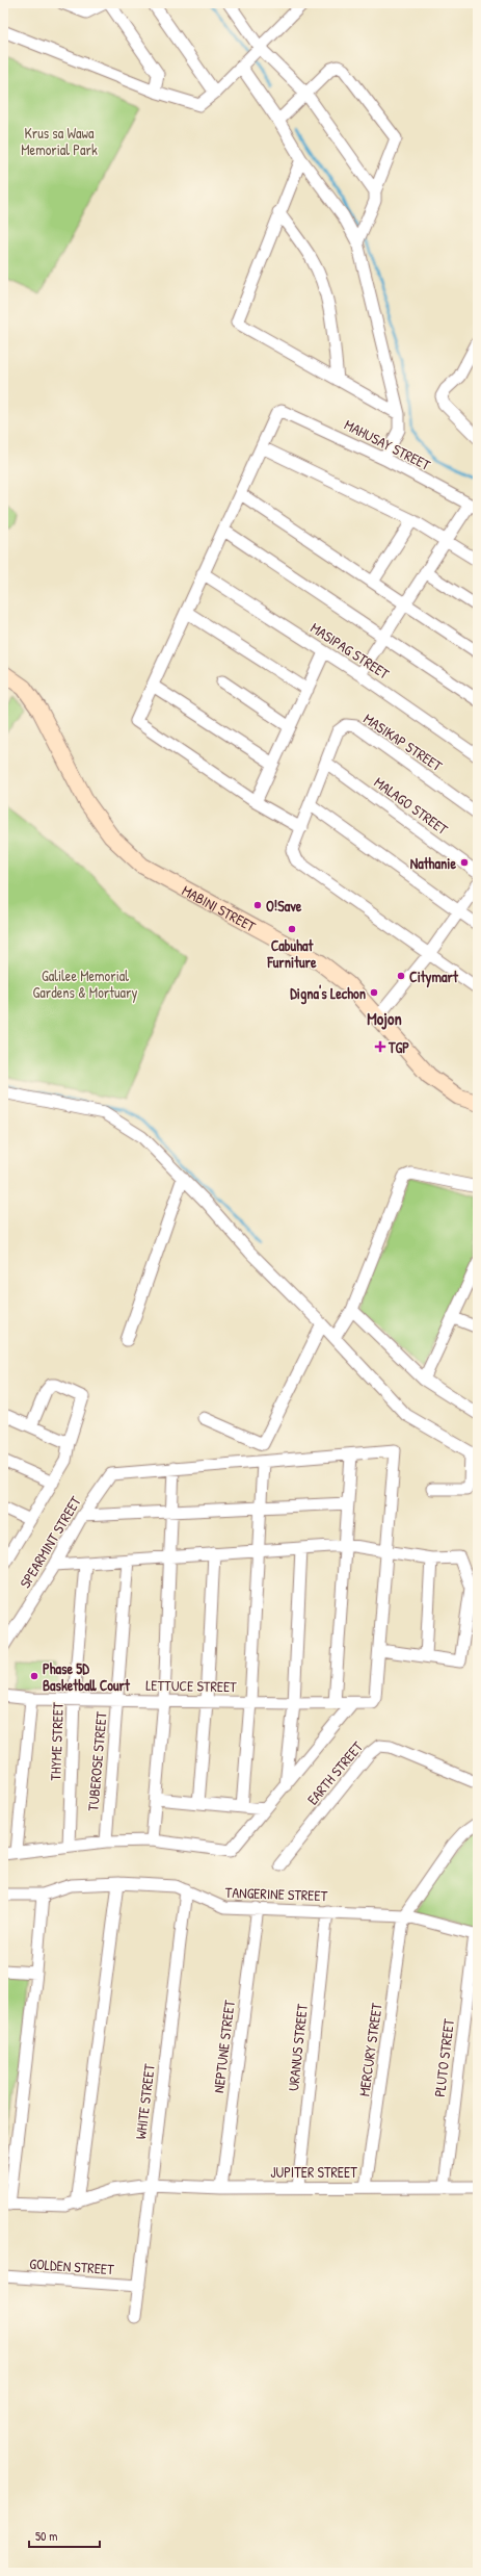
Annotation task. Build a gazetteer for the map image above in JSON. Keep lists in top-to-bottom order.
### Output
{
  "streets": {
    "main road": ["MABINI STREET"],
    "street": [
      "MAHUSAY STREET",
      "MASIPAG STREET",
      "MASIKAP STREET",
      "MALAGO STREET",
      "SPEARMINT STREET",
      "LETTUCE STREET",
      "THYME STREET",
      "TUBEROSE STREET",
      "EARTH STREET",
      "TANGERINE STREET",
      "NEPTUNE STREET",
      "URANUS STREET",
      "MERCURY STREET",
      "PLUTO STREET",
      "WHITE STREET",
      "JUPITER STREET",
      "GOLDEN STREET"
    ]
  },
  "crossings": [
    ["MASIKAP STREET", "MALAGO STREET"],
    ["LETTUCE STREET", "THYME STREET"],
    ["LETTUCE STREET", "TUBEROSE STREET"],
    ["TANGERINE STREET", "NEPTUNE STREET"],
    ["TANGERINE STREET", "URANUS STREET"],
    ["TANGERINE STREET", "MERCURY STREET"],
    ["TANGERINE STREET", "PLUTO STREET"],
    ["TANGERINE STREET", "WHITE STREET"],
    ["NEPTUNE STREET", "JUPITER STREET"],
    ["URANUS STREET", "JUPITER STREET"],
    ["MERCURY STREET", "JUPITER STREET"],
    ["PLUTO STREET", "JUPITER STREET"],
    ["WHITE STREET", "JUPITER STREET"],
    ["WHITE STREET", "GOLDEN STREET"]
  ],
  "districts": ["Mojon"],
  "parks": ["Krus sa Wawa Memorial Park", "Galilee Memorial Gardens & Mortuary"],
  "places": {
    "other": [
      "Nathanie",
      "O!Save",
      "Cabuhat Furniture",
      "Citymart",
      "Digna's Lechon",
      "Phase 5D Basketball Court"
    ],
    "health": ["TGP"]
  },
  "scale_bar": "50 m"
}
